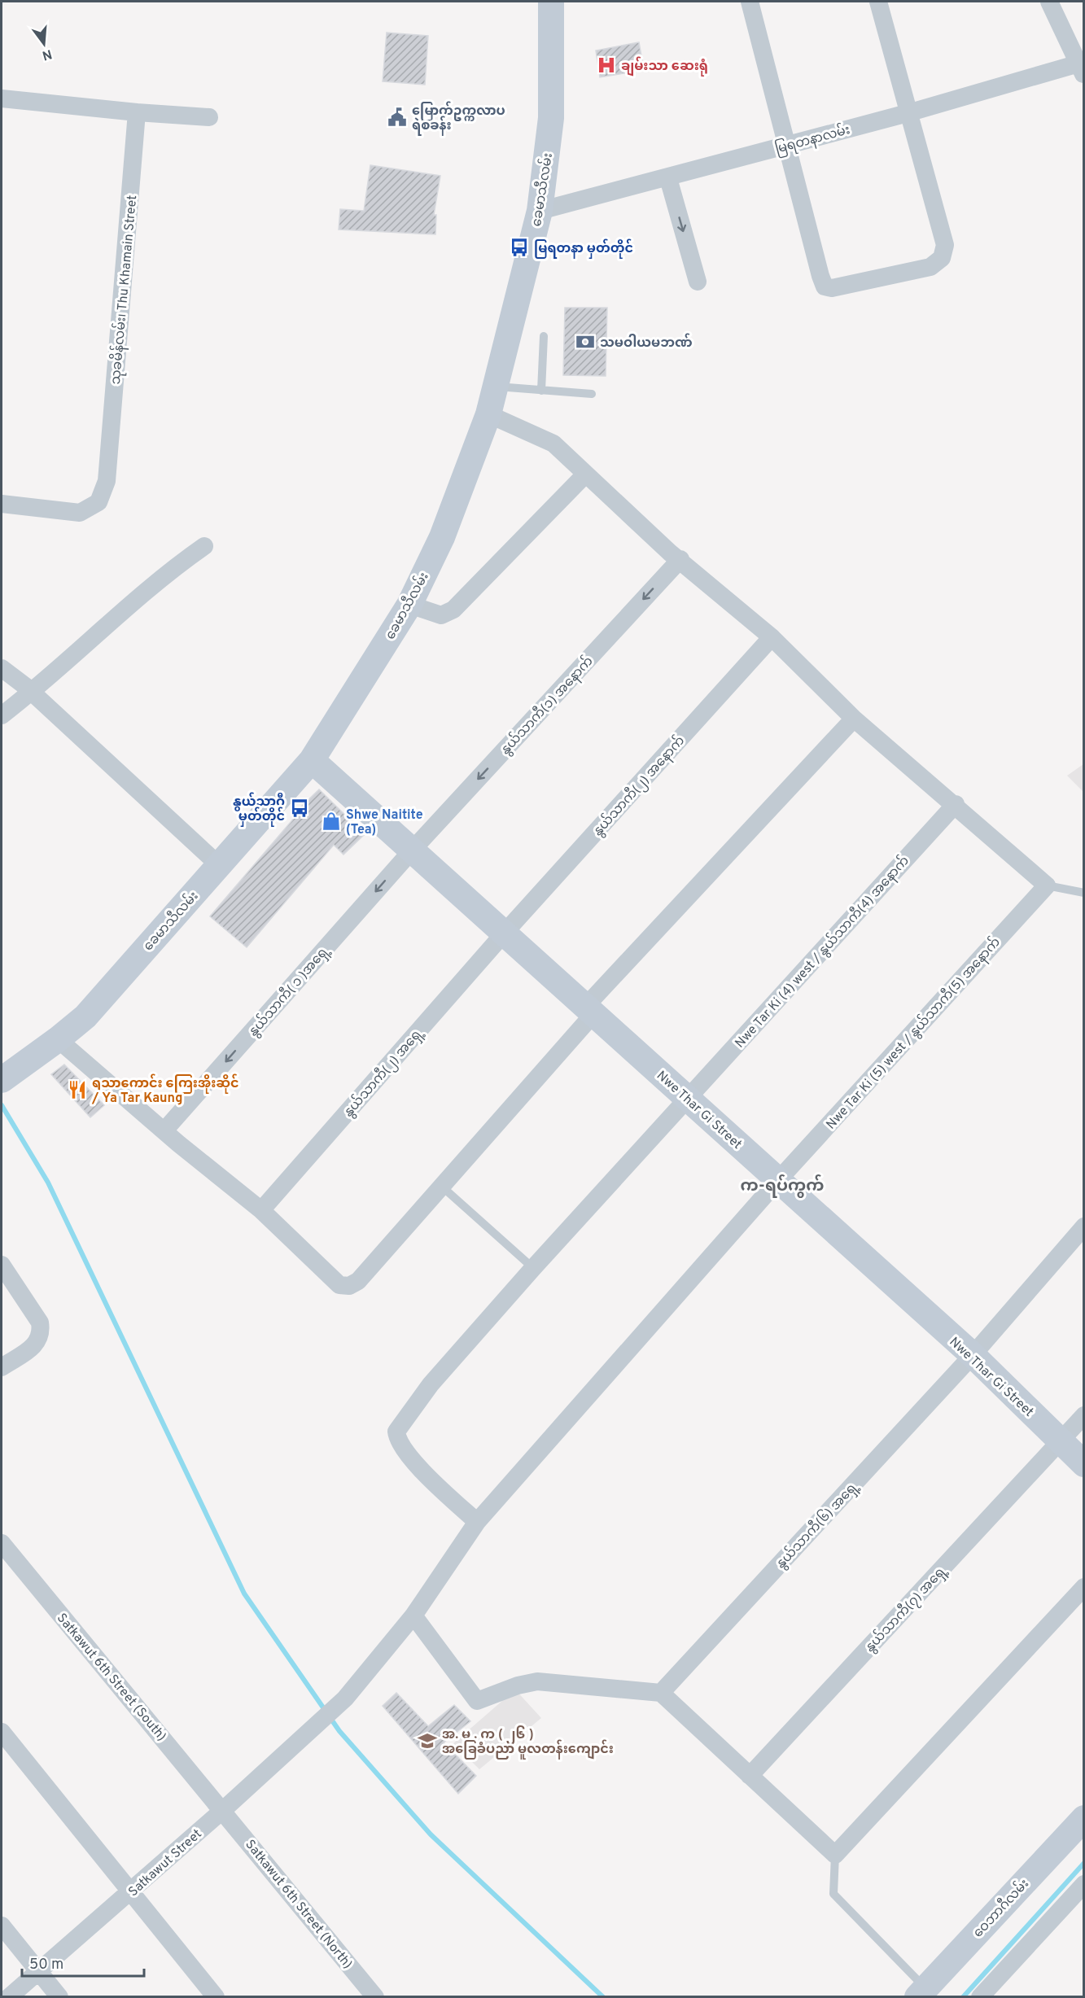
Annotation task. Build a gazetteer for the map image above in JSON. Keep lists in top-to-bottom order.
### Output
{
  "streets": {
    "street": [
      "မြရတနာလမ်း",
      "ခေမာသီလမ်း",
      "သုခမိန်လမ်း၊ Thu Khamain Street",
      "နွယ်သာကီ(၁) အနောက်",
      "နွယ်သာကီ(၂) အနောက်",
      "Nwe Tar Ki (4) west / နွယ်သာကီ(4) အနောက်",
      "နွယ်သာကီ( ၁ )အရှေ့",
      "Nwe Tar Ki (5) west / နွယ်သာကီ(5) အနောက်",
      "နွယ်သာကီ(၂) အရှေ့",
      "Nwe Thar Gi Street",
      "နွယ်သာကီ(၆) အရှေ့",
      "နွယ်သာကီ(၇) အရှေ့",
      "Satkawut 6th Street (South)",
      "Satkawut Street",
      "Satkawut 6th Street (North)",
      "ဝေဘာဂီလမ်း"
    ]
  },
  "crossings": [
    ["မြရတနာလမ်း", "ခေမာသီလမ်း"],
    ["ခေမာသီလမ်း", "Nwe Thar Gi Street"],
    ["နွယ်သာကီ(၁) အနောက်", "နွယ်သာကီ( ၁ )အရှေ့"],
    ["နွယ်သာကီ(၁) အနောက်", "Nwe Thar Gi Street"],
    ["နွယ်သာကီ(၂) အနောက်", "နွယ်သာကီ(၂) အရှေ့"],
    ["နွယ်သာကီ(၂) အနောက်", "Nwe Thar Gi Street"],
    ["Nwe Tar Ki (4) west / နွယ်သာကီ(4) အနောက်", "Nwe Tar Ki (5) west / နွယ်သာကီ(5) အနောက်"],
    ["Nwe Tar Ki (4) west / နွယ်သာကီ(4) အနောက်", "Nwe Thar Gi Street"],
    ["Nwe Tar Ki (4) west / နွယ်သာကီ(4) အနောက်", "Satkawut Street"],
    ["နွယ်သာကီ( ၁ )အရှေ့", "Nwe Thar Gi Street"],
    ["Nwe Tar Ki (5) west / နွယ်သာကီ(5) အနောက်", "Nwe Thar Gi Street"],
    ["Nwe Tar Ki (5) west / နွယ်သာကီ(5) အနောက်", "Satkawut Street"],
    ["နွယ်သာကီ(၂) အရှေ့", "Nwe Thar Gi Street"],
    ["Nwe Thar Gi Street", "နွယ်သာကီ(၆) အရှေ့"],
    ["Nwe Thar Gi Street", "နွယ်သာကီ(၇) အရှေ့"],
    ["Satkawut 6th Street (South)", "Satkawut Street"],
    ["Satkawut 6th Street (South)", "Satkawut 6th Street (North)"],
    ["Satkawut Street", "Satkawut 6th Street (North)"]
  ],
  "one_way": ["နွယ်သာကီ( ၁ )အရှေ့"],
  "districts": ["က-ရပ်ကွက်"],
  "places": {
    "hospital": ["ချမ်းသာ ဆေးရုံ"],
    "public building": ["မြောက်ဥက္ကလာပ ရဲစခန်း"],
    "bus stop": ["မြရတနာ မှတ်တိုင်", "နွယ်သာဂီ မှတ်တိုင်"],
    "bank": ["သမဝါယမဘဏ်"],
    "shop": ["Shwe Naitite (Tea)"],
    "restaurant": ["ရသာကောင်း ကြေးအိုးဆိုင် / Ya Tar Kaung"],
    "school or university": ["အ. မ . က ( ၂၆ ) အခြေခံပညာ မူလတန်းကျောင်း"]
  },
  "scale_bar": "50 m",
  "north": "bottom"
}
